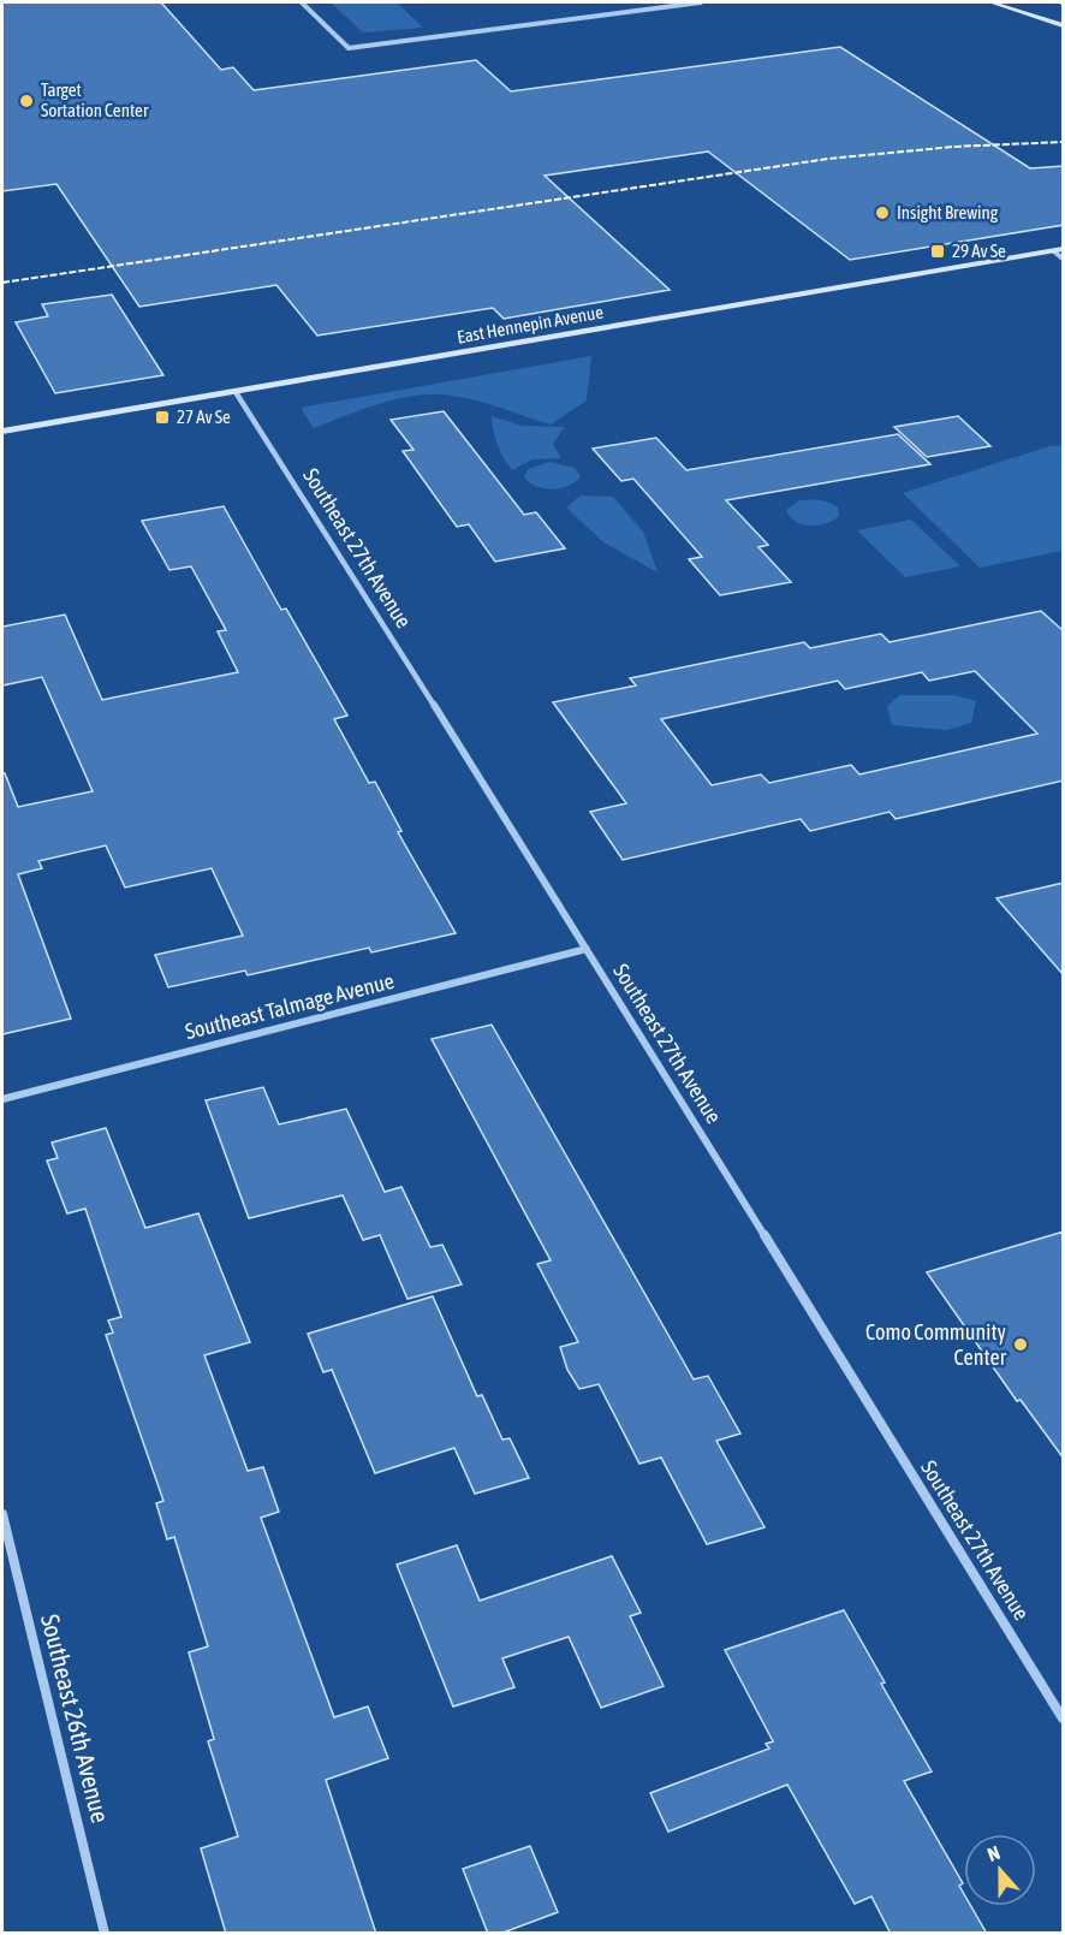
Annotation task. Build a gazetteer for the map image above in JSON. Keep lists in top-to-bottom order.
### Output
{
  "streets": {
    "main road": ["East Hennepin Avenue"],
    "street": ["Southeast 27th Avenue", "Southeast Talmage Avenue", "Southeast 26th Avenue"]
  },
  "crossings": [
    ["East Hennepin Avenue", "Southeast 27th Avenue"],
    ["Southeast 27th Avenue", "Southeast Talmage Avenue"]
  ],
  "places": {
    "other": ["Target Sortation Center", "Insight Brewing", "Como Community Center"],
    "transit": ["29 Av Se", "27 Av Se"]
  },
  "north": "top"
}
